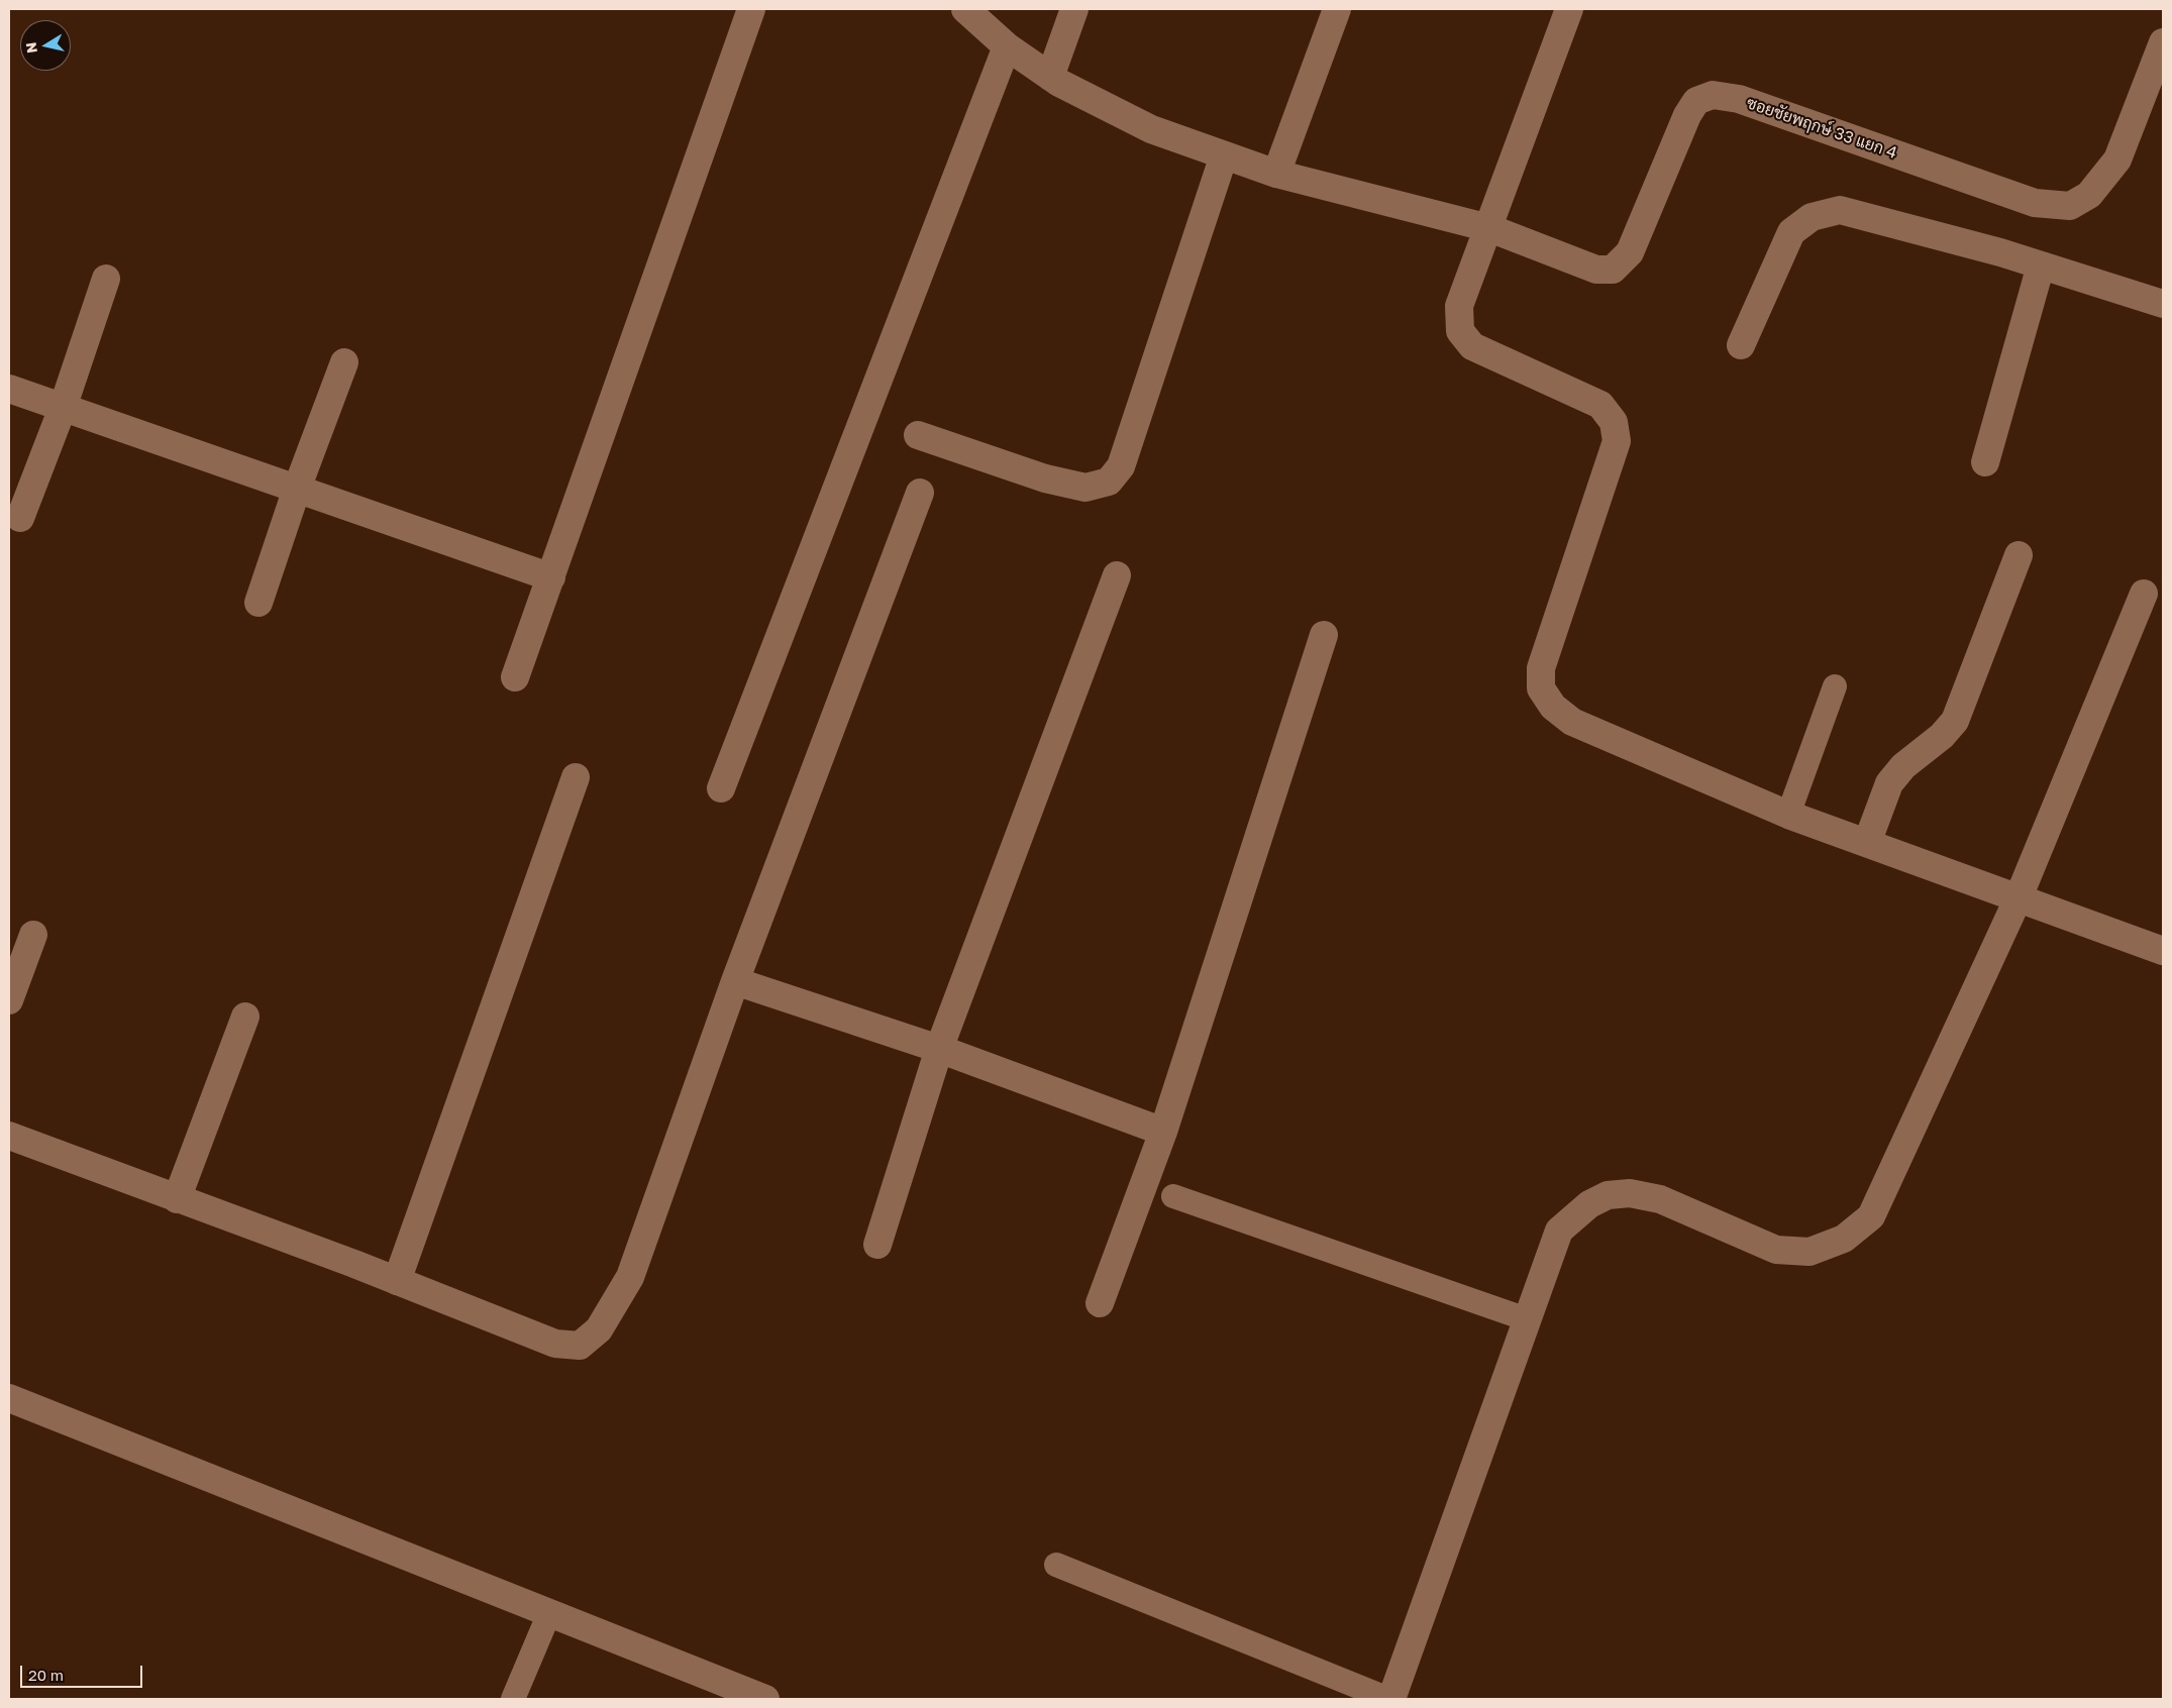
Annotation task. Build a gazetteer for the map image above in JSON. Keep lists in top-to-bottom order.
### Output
{
  "streets": {
    "street": ["ซอยชัยพฤกษ์ 33 แยก 4"]
  },
  "scale_bar": "20 m",
  "north": "left"
}
